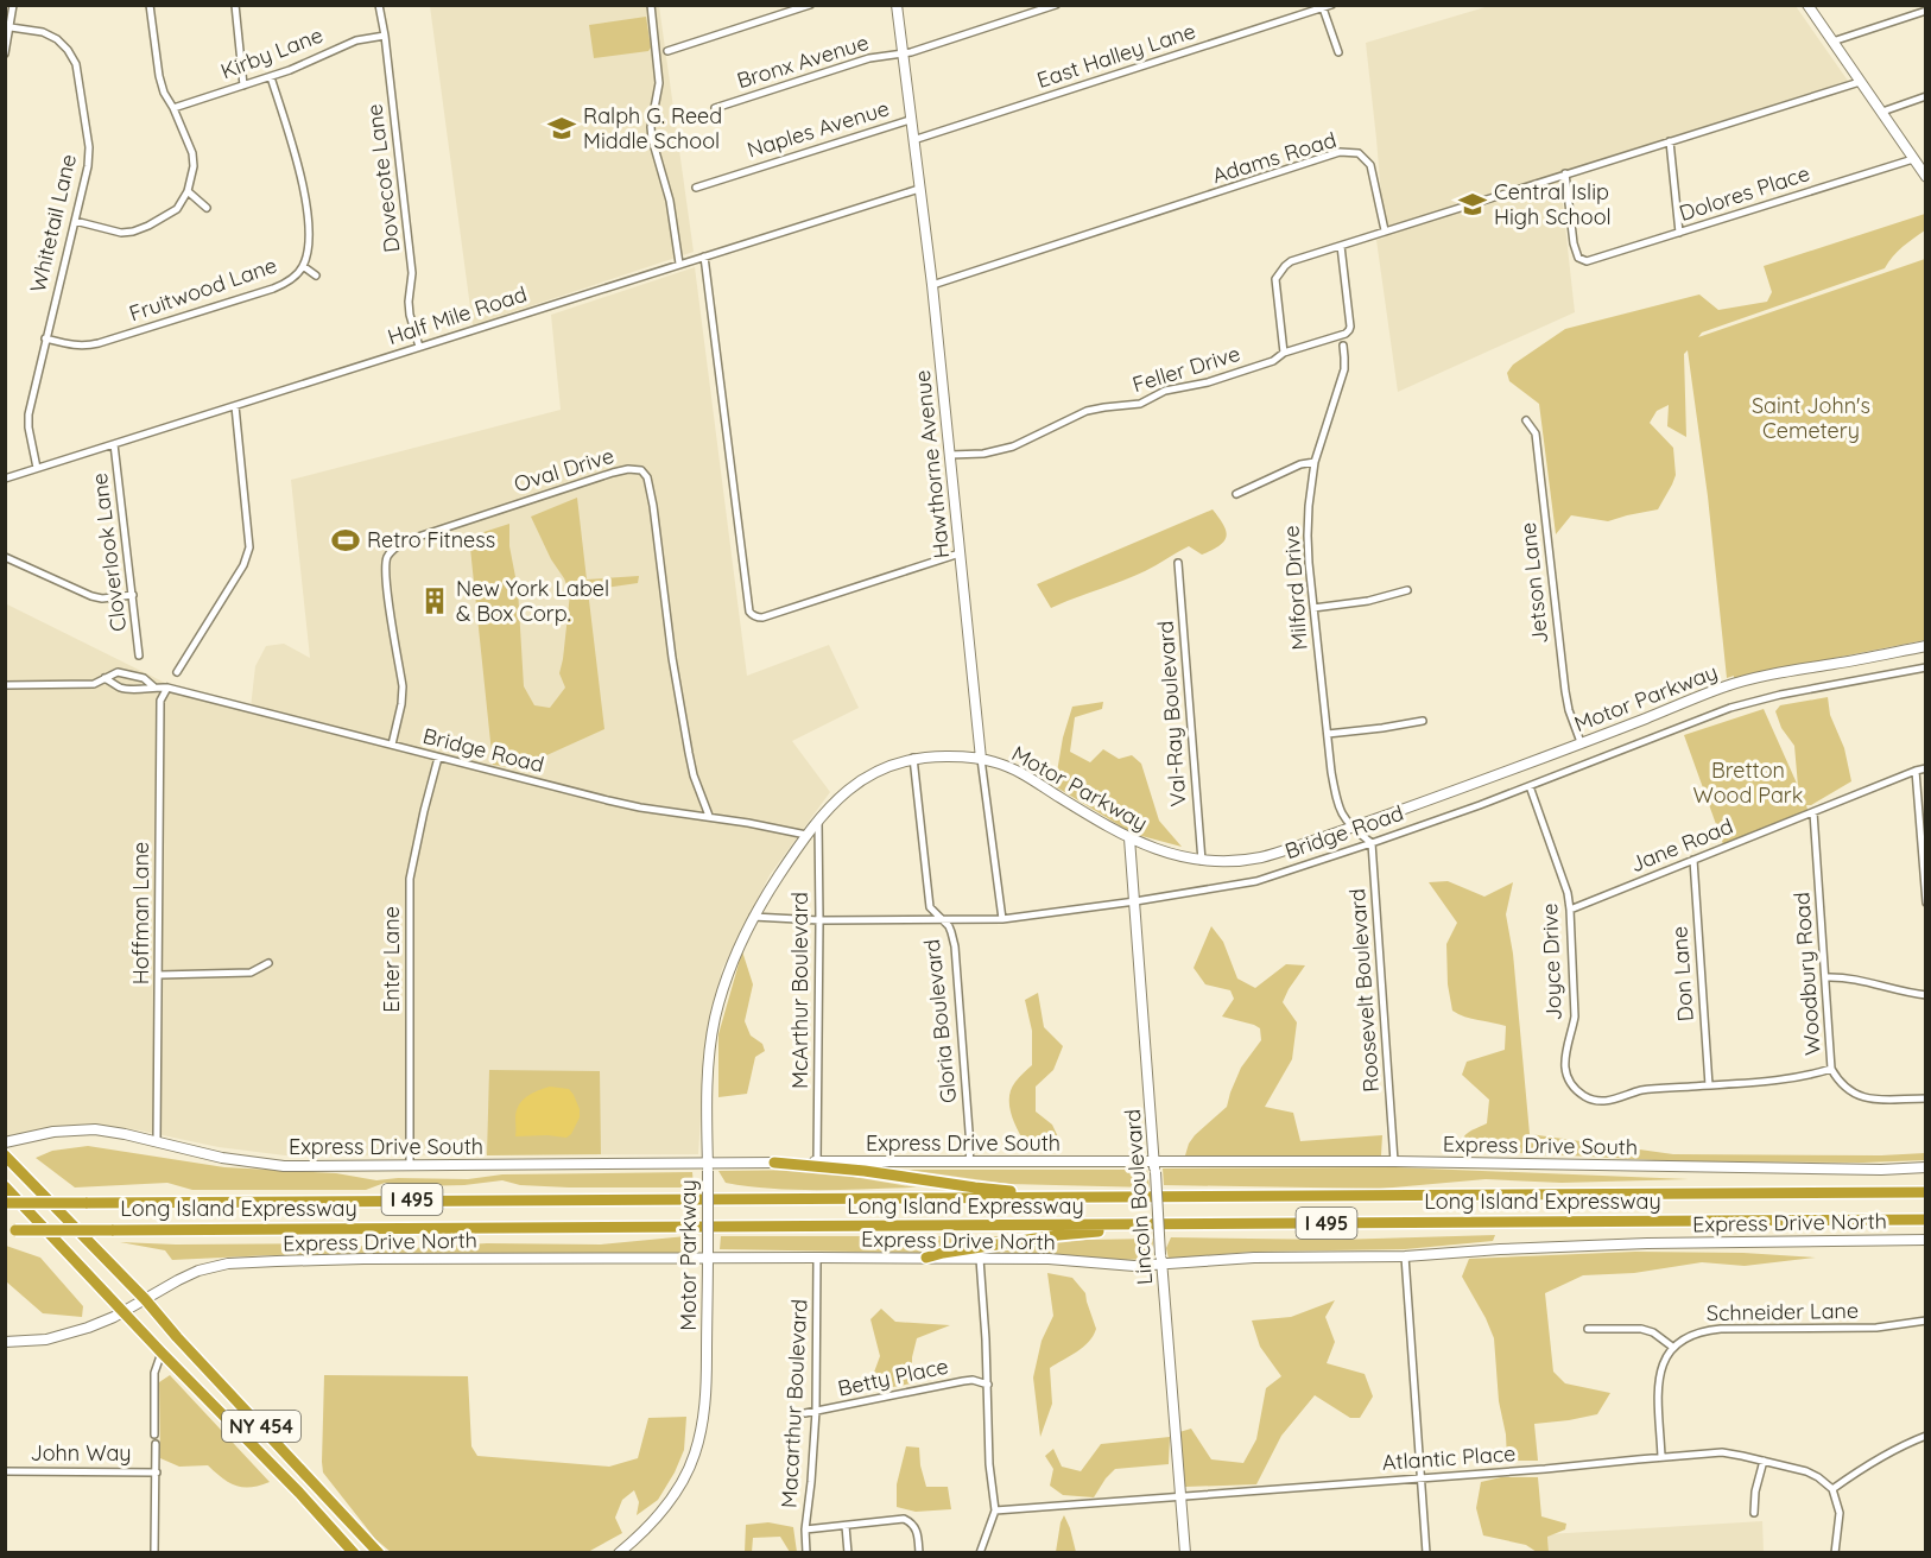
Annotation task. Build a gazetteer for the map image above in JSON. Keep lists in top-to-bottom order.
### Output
{
  "streets": {
    "highway": ["I 495", "Long Island Expressway", "NY 454"],
    "main road": [
      "Hawthorne Avenue",
      "Motor Parkway",
      "Express Drive South",
      "Lincoln Boulevard",
      "Express Drive North"
    ],
    "street": [
      "Kirby Lane",
      "East Halley Lane",
      "Bronx Avenue",
      "Naples Avenue",
      "Adams Road",
      "Dovecote Lane",
      "Dolores Place",
      "Whitetail Lane",
      "Fruitwood Lane",
      "Half Mile Road",
      "Feller Drive",
      "Oval Drive",
      "Cloverlook Lane",
      "Jetson Lane",
      "Milford Drive",
      "Val-Ray Boulevard",
      "Bridge Road",
      "Jane Road",
      "Hoffman Lane",
      "Enter Lane",
      "Joyce Drive",
      "Don Lane",
      "Woodbury Road",
      "McArthur Boulevard",
      "Roosevelt Boulevard",
      "Gloria Boulevard",
      "Schneider Lane",
      "Betty Place",
      "Macarthur Boulevard",
      "John Way",
      "Atlantic Place"
    ]
  },
  "crossings": [
    ["Kirby Lane", "Dovecote Lane"],
    ["Kirby Lane", "Fruitwood Lane"],
    ["East Halley Lane", "Hawthorne Avenue"],
    ["Bronx Avenue", "Hawthorne Avenue"],
    ["Naples Avenue", "Hawthorne Avenue"],
    ["Adams Road", "Hawthorne Avenue"],
    ["Dovecote Lane", "Half Mile Road"],
    ["Whitetail Lane", "Fruitwood Lane"],
    ["Whitetail Lane", "Half Mile Road"],
    ["Half Mile Road", "Hawthorne Avenue"],
    ["Half Mile Road", "Cloverlook Lane"],
    ["Feller Drive", "Hawthorne Avenue"],
    ["Hawthorne Avenue", "Motor Parkway"],
    ["Hawthorne Avenue", "Bridge Road"],
    ["Oval Drive", "Bridge Road"],
    ["Jetson Lane", "Motor Parkway"],
    ["Milford Drive", "Motor Parkway"],
    ["Motor Parkway", "Val-Ray Boulevard"],
    ["Motor Parkway", "Bridge Road"],
    ["Motor Parkway", "McArthur Boulevard"],
    ["Motor Parkway", "Gloria Boulevard"],
    ["Motor Parkway", "Express Drive South"],
    ["Motor Parkway", "Lincoln Boulevard"],
    ["Motor Parkway", "Express Drive North"],
    ["Bridge Road", "Hoffman Lane"],
    ["Bridge Road", "Enter Lane"],
    ["Bridge Road", "Joyce Drive"],
    ["Bridge Road", "McArthur Boulevard"],
    ["Bridge Road", "Roosevelt Boulevard"],
    ["Bridge Road", "Gloria Boulevard"],
    ["Bridge Road", "Lincoln Boulevard"],
    ["Jane Road", "Joyce Drive"],
    ["Jane Road", "Don Lane"],
    ["Jane Road", "Woodbury Road"],
    ["Hoffman Lane", "Express Drive South"],
    ["Enter Lane", "Express Drive South"],
    ["Joyce Drive", "Don Lane"],
    ["Joyce Drive", "Woodbury Road"],
    ["McArthur Boulevard", "Express Drive South"],
    ["Roosevelt Boulevard", "Express Drive South"],
    ["Gloria Boulevard", "Express Drive South"],
    ["Express Drive South", "Lincoln Boulevard"],
    ["Lincoln Boulevard", "Express Drive North"],
    ["Lincoln Boulevard", "Atlantic Place"],
    ["Express Drive North", "Macarthur Boulevard"],
    ["Express Drive North", "NY 454"],
    ["Betty Place", "Macarthur Boulevard"]
  ],
  "parks": ["Saint John's Cemetery", "Bretton Wood Park"],
  "places": {
    "school or university": ["Ralph G. Reed Middle School", "Central Islip High School"],
    "sports": ["Retro Fitness"],
    "building": ["New York Label & Box Corp."]
  }
}
